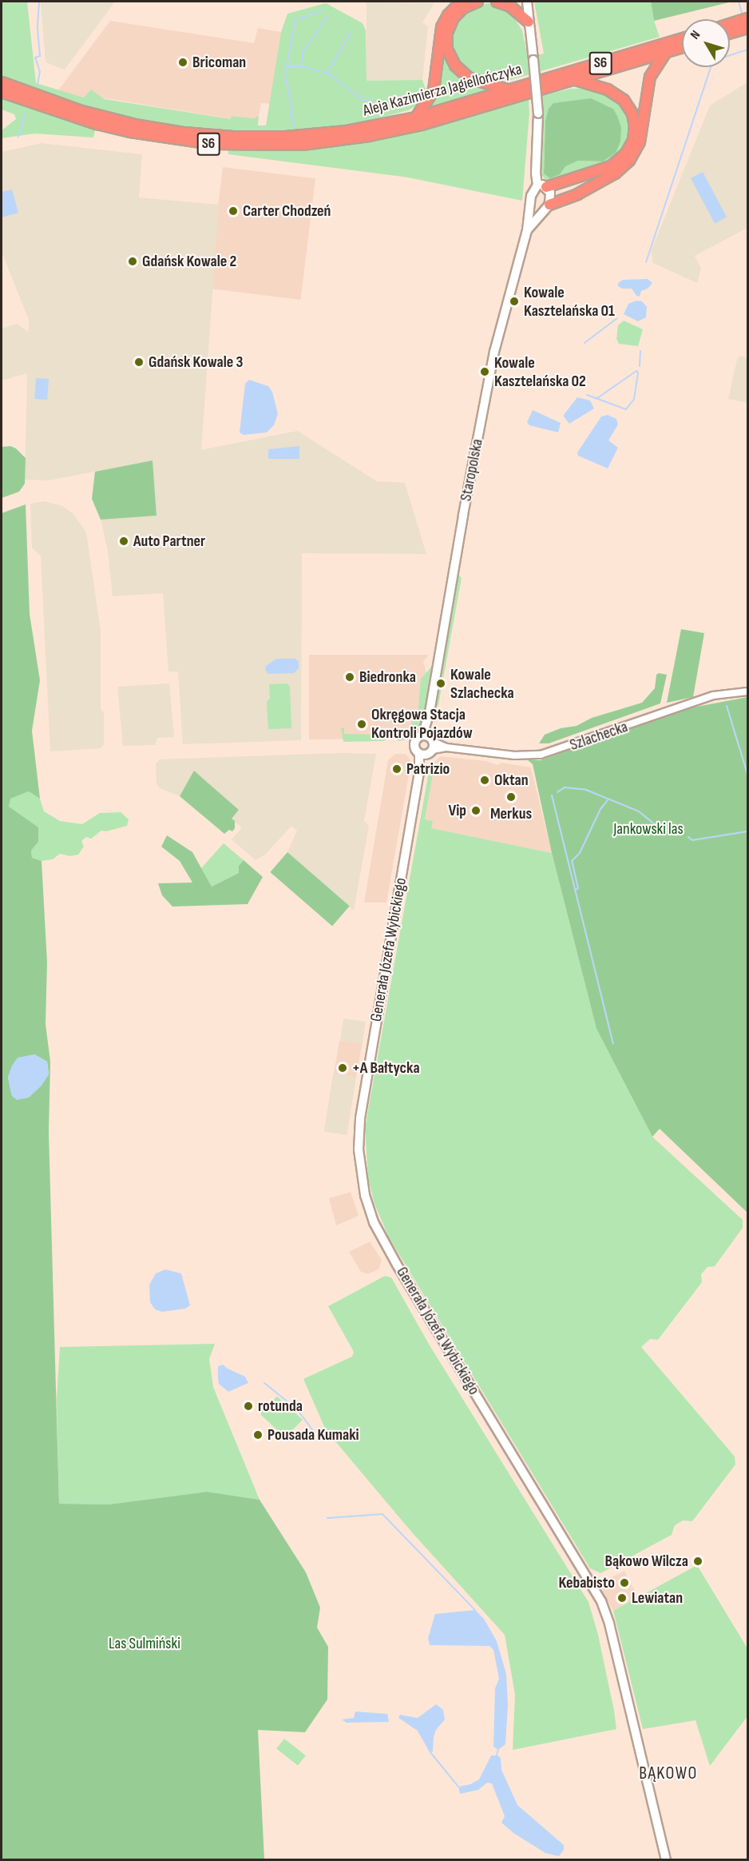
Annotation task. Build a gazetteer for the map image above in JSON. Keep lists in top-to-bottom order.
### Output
{
  "streets": {
    "highway": ["S6", "Aleja Kazimierza Jagiellończyka"],
    "main road": ["Staropolska", "Generała Józefa Wybickiego"],
    "street": ["Szlachecka"]
  },
  "crossings": [
    ["Staropolska", "Szlachecka"],
    ["Staropolska", "Generała Józefa Wybickiego"],
    ["Szlachecka", "Generała Józefa Wybickiego"]
  ],
  "districts": ["BĄKOWO"],
  "parks": ["Jankowski las", "Las Sulmiński"],
  "places": [
    "Bricoman",
    "Carter Chodzeń",
    "Gdańsk Kowale 2",
    "Kowale Kasztelańska 01",
    "Gdańsk Kowale 3",
    "Kowale Kasztelańska 02",
    "Auto Partner",
    "Biedronka",
    "Kowale Szlachecka",
    "Okręgowa Stacja Kontroli Pojazdów",
    "Patrizio",
    "Oktan",
    "Merkus",
    "Vip",
    "+A Bałtycka",
    "rotunda",
    "Pousada Kumaki",
    "Bąkowo Wilcza",
    "Kebabisto",
    "Lewiatan"
  ],
  "north": "top left"
}
